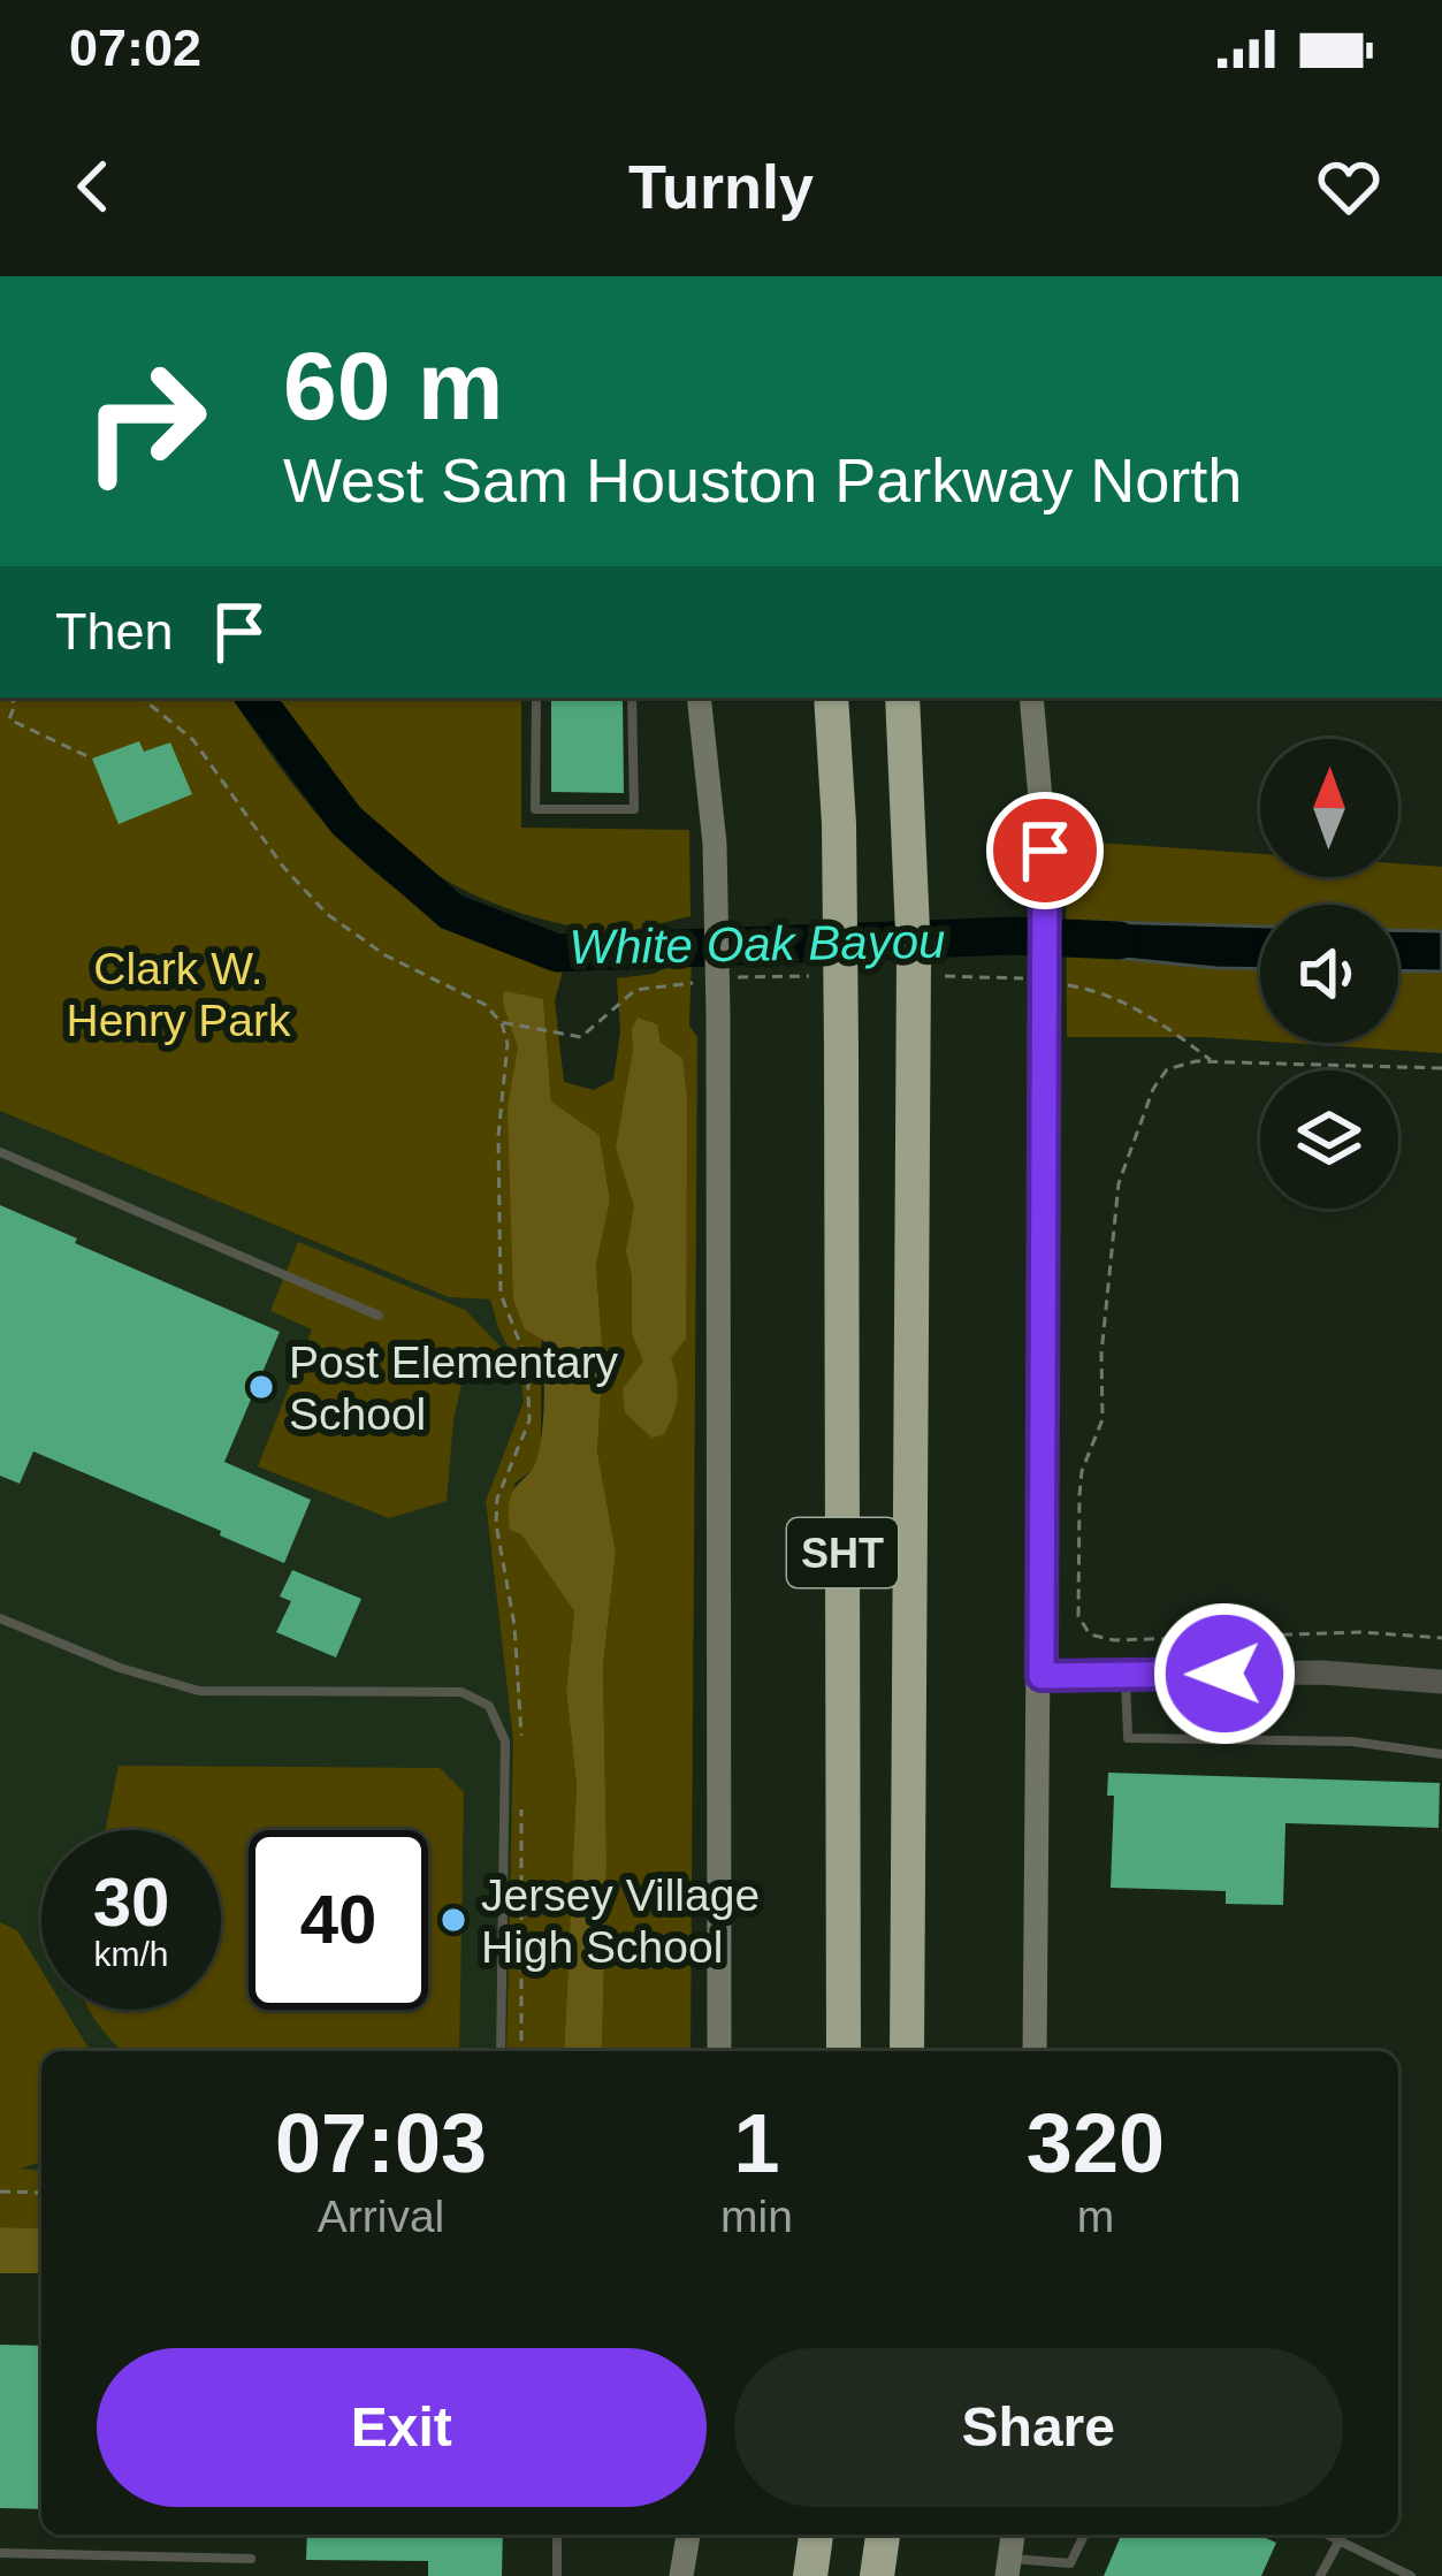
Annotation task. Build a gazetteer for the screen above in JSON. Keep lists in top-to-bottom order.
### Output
{
  "streets": {
    "highway": ["SHT"]
  },
  "water": ["White Oak Bayou"],
  "parks": ["Clark W. Henry Park"],
  "places": ["Post Elementary School", "Jersey Village High School"],
  "north": "top",
  "page": {
    "status": "07:02",
    "header": "Turnly",
    "turn": ["60 m", "West Sam Houston Parkway North"],
    "then": "Then",
    "speed": "30 km/h",
    "limit": "40",
    "eta": [
      "07:03",
      "Arrival",
      "1",
      "min",
      "320",
      "m"
    ],
    "buttons": ["Exit", "Share"]
  }
}
